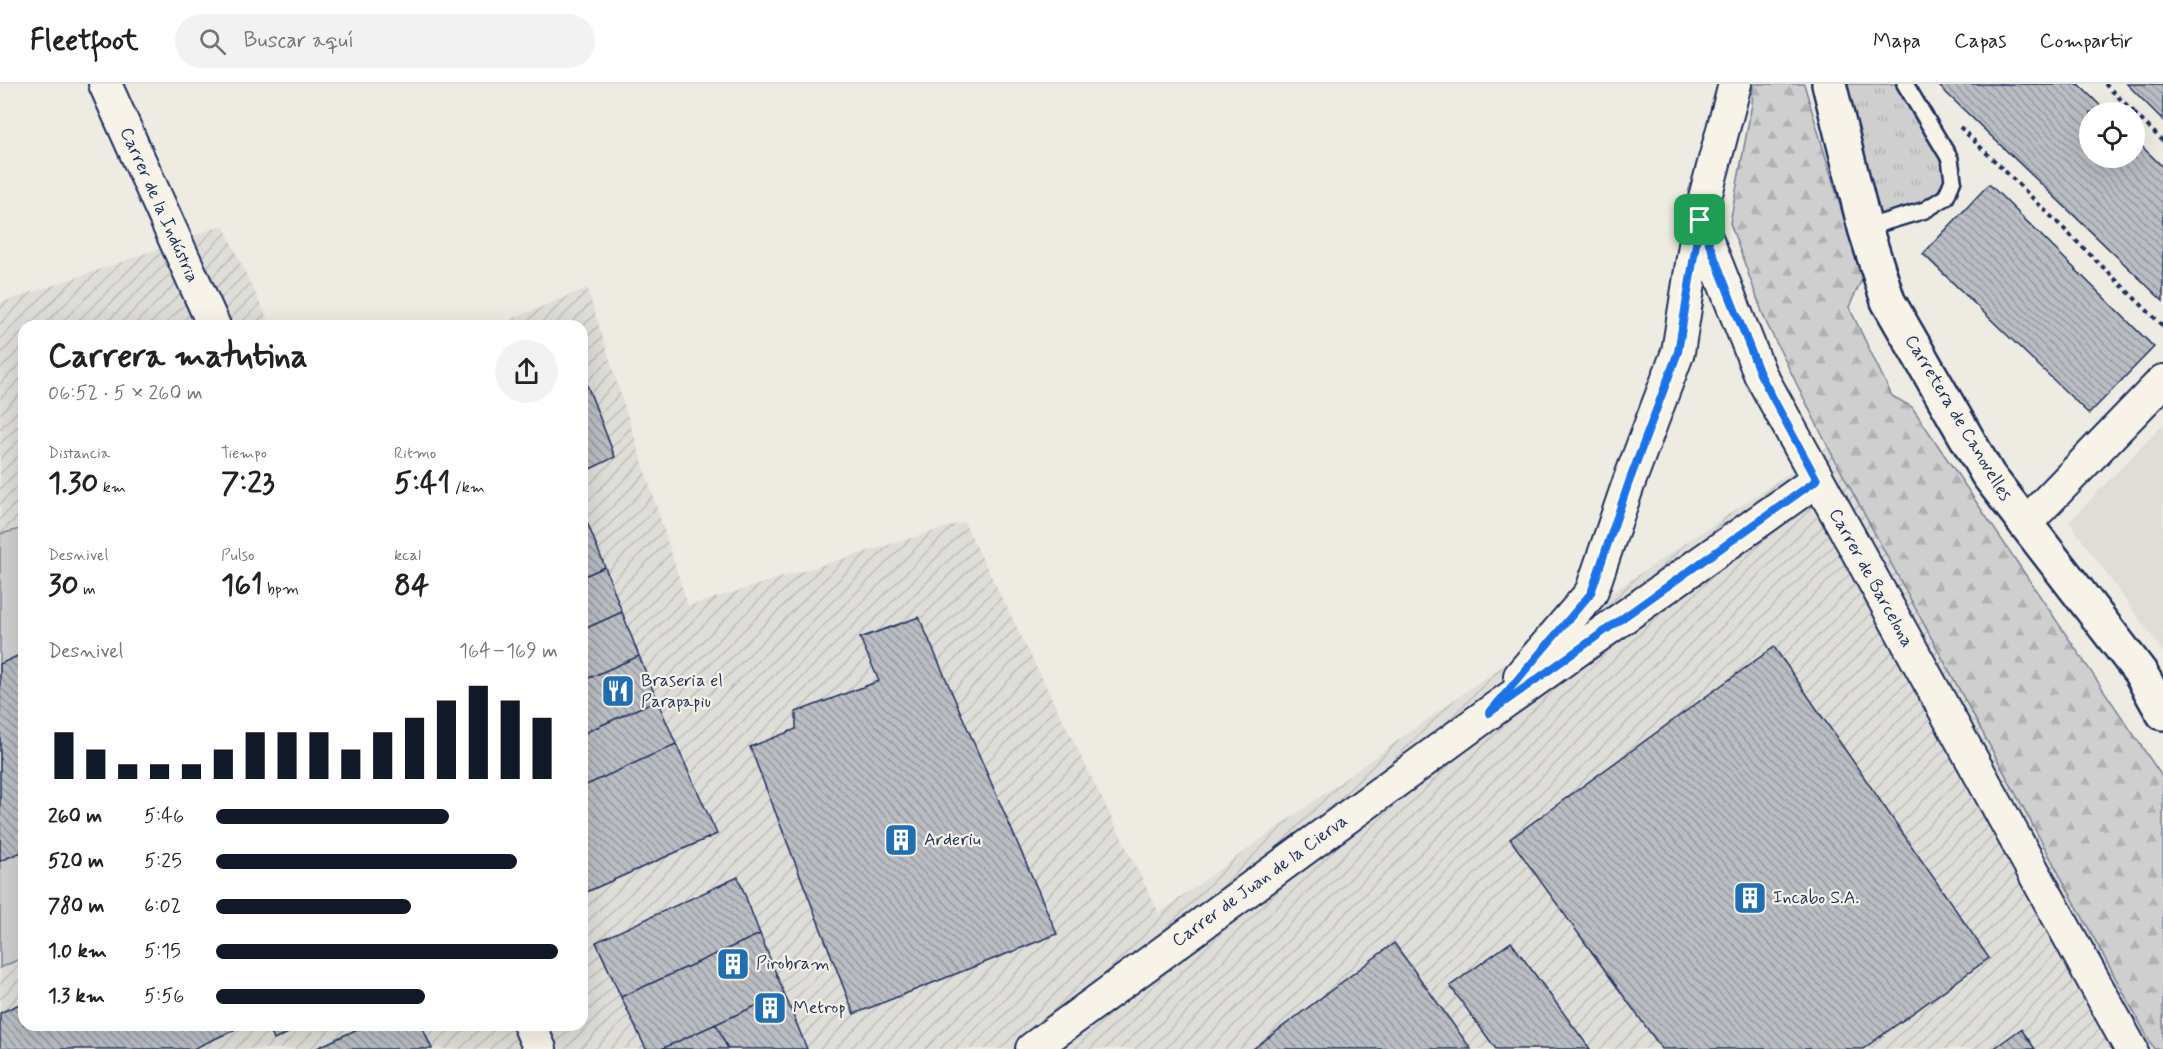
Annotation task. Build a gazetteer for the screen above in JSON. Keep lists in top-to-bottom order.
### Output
{
  "streets": {
    "street": [
      "Carrer de la Indústria",
      "Carretera de Canovelles",
      "Carrer de Barcelona",
      "Carrer de Juan de la Cierva"
    ]
  },
  "crossings": [
    ["Carrer de Barcelona", "Carrer de Juan de la Cierva"]
  ],
  "places": {
    "restaurant": ["Braseria el Parapapiu"],
    "building": [
      "Arderiu",
      "Incabo S.A.",
      "Pirobram",
      "Metrop"
    ]
  },
  "page": {
    "header": "Fleetfoot",
    "search": "Buscar aquí",
    "nav": ["Mapa", "Capas", "Compartir"],
    "heading": ["Carrera matutina", "06:52 · 5 × 260 m"],
    "stats": [
      ["Distancia", "1.30 km"],
      ["Tiempo", "7:23"],
      ["Ritmo", "5:41 /km"],
      ["Desnivel", "30 m"],
      ["Pulso", "161 bpm"],
      ["kcal", "84"]
    ],
    "chart": ["Desnivel", "164–169 m"],
    "list": [
      {
        "name": "260 m",
        "note": "5:46"
      },
      {
        "name": "520 m",
        "note": "5:25"
      },
      {
        "name": "780 m",
        "note": "6:02"
      },
      {
        "name": "1.0 km",
        "note": "5:15"
      },
      {
        "name": "1.3 km",
        "note": "5:56"
      }
    ]
  }
}
